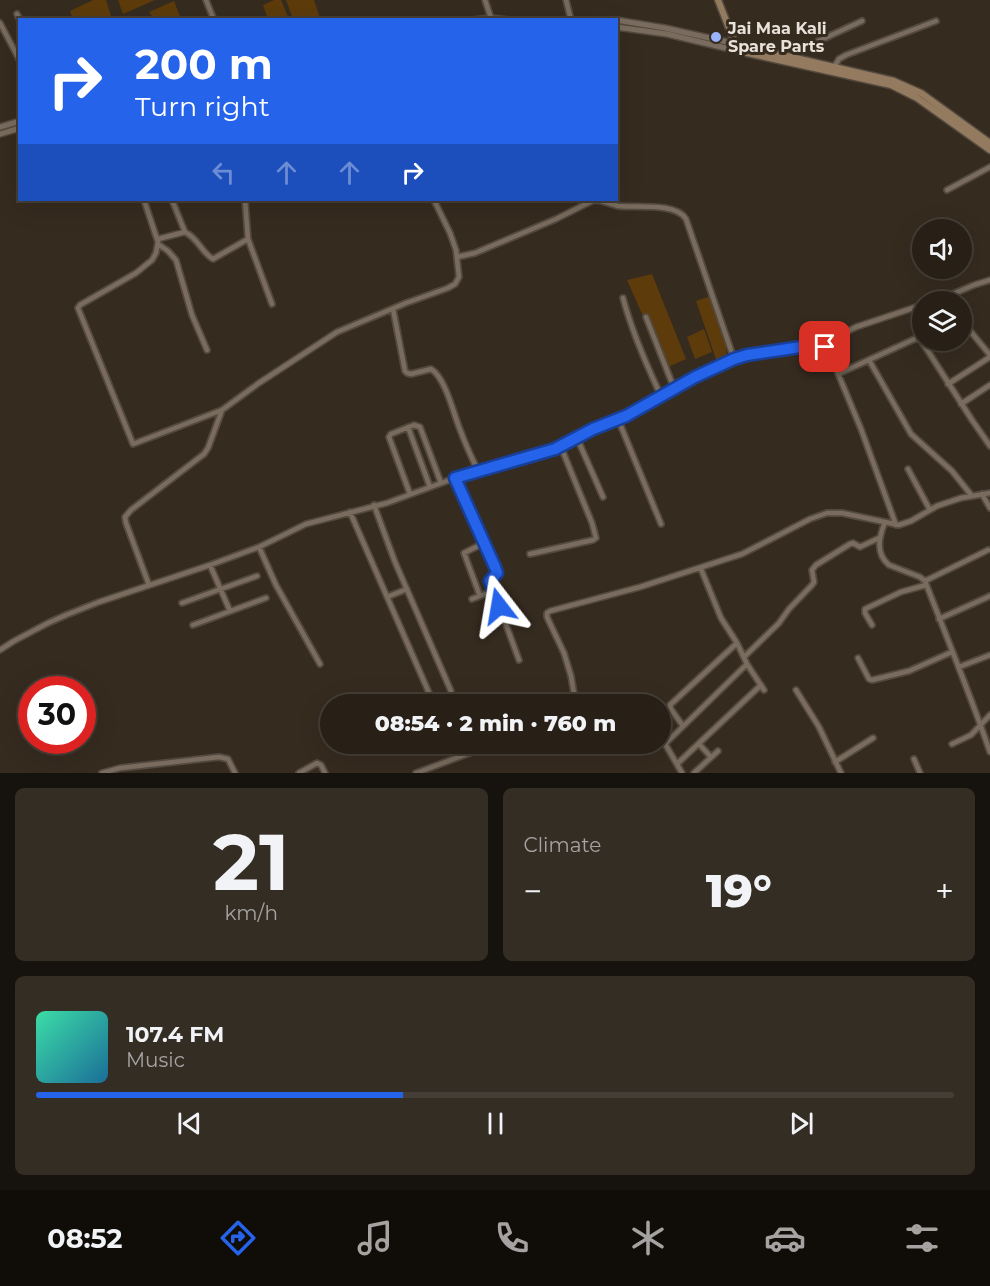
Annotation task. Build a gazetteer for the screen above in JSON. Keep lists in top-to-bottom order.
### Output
{
  "places": ["Jai Maa Kali Spare Parts"],
  "page": {
    "turn": ["200 m", "Turn right"],
    "limit": "30",
    "trip": "08:54 · 2 min · 760 m",
    "tile": [
      ["21", "km/h"],
      "Climate"
    ],
    "heat": ["−", "19°", "+"],
    "song": ["107.4 FM", "Music"],
    "tabs": "08:52"
  }
}
